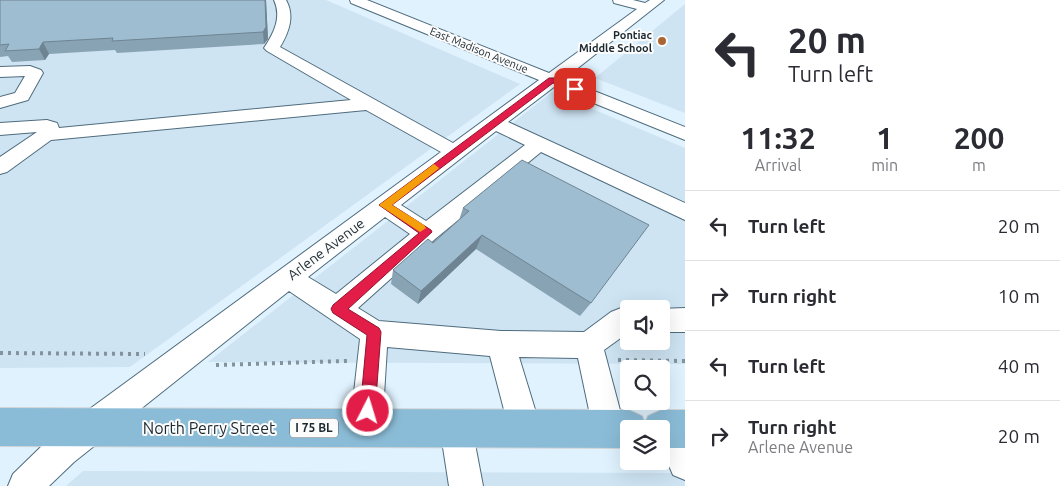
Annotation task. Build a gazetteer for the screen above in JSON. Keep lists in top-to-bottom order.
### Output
{
  "streets": {
    "main road": ["North Perry Street", "I 75 BL"],
    "street": ["East Madison Avenue", "Arlene Avenue"]
  },
  "crossings": [
    ["East Madison Avenue", "Arlene Avenue"],
    ["Arlene Avenue", "North Perry Street"]
  ],
  "places": ["Pontiac Middle School"],
  "page": {
    "turn": ["20 m", "Turn left"],
    "eta": [
      "11:32",
      "Arrival",
      "1",
      "min",
      "200",
      "m"
    ],
    "list": [
      {
        "name": "Turn left",
        "value": "20 m"
      },
      {
        "name": "Turn right",
        "value": "10 m"
      },
      {
        "name": "Turn left",
        "value": "40 m"
      },
      {
        "name": "Turn right",
        "note": "Arlene Avenue",
        "value": "20 m"
      }
    ]
  }
}
